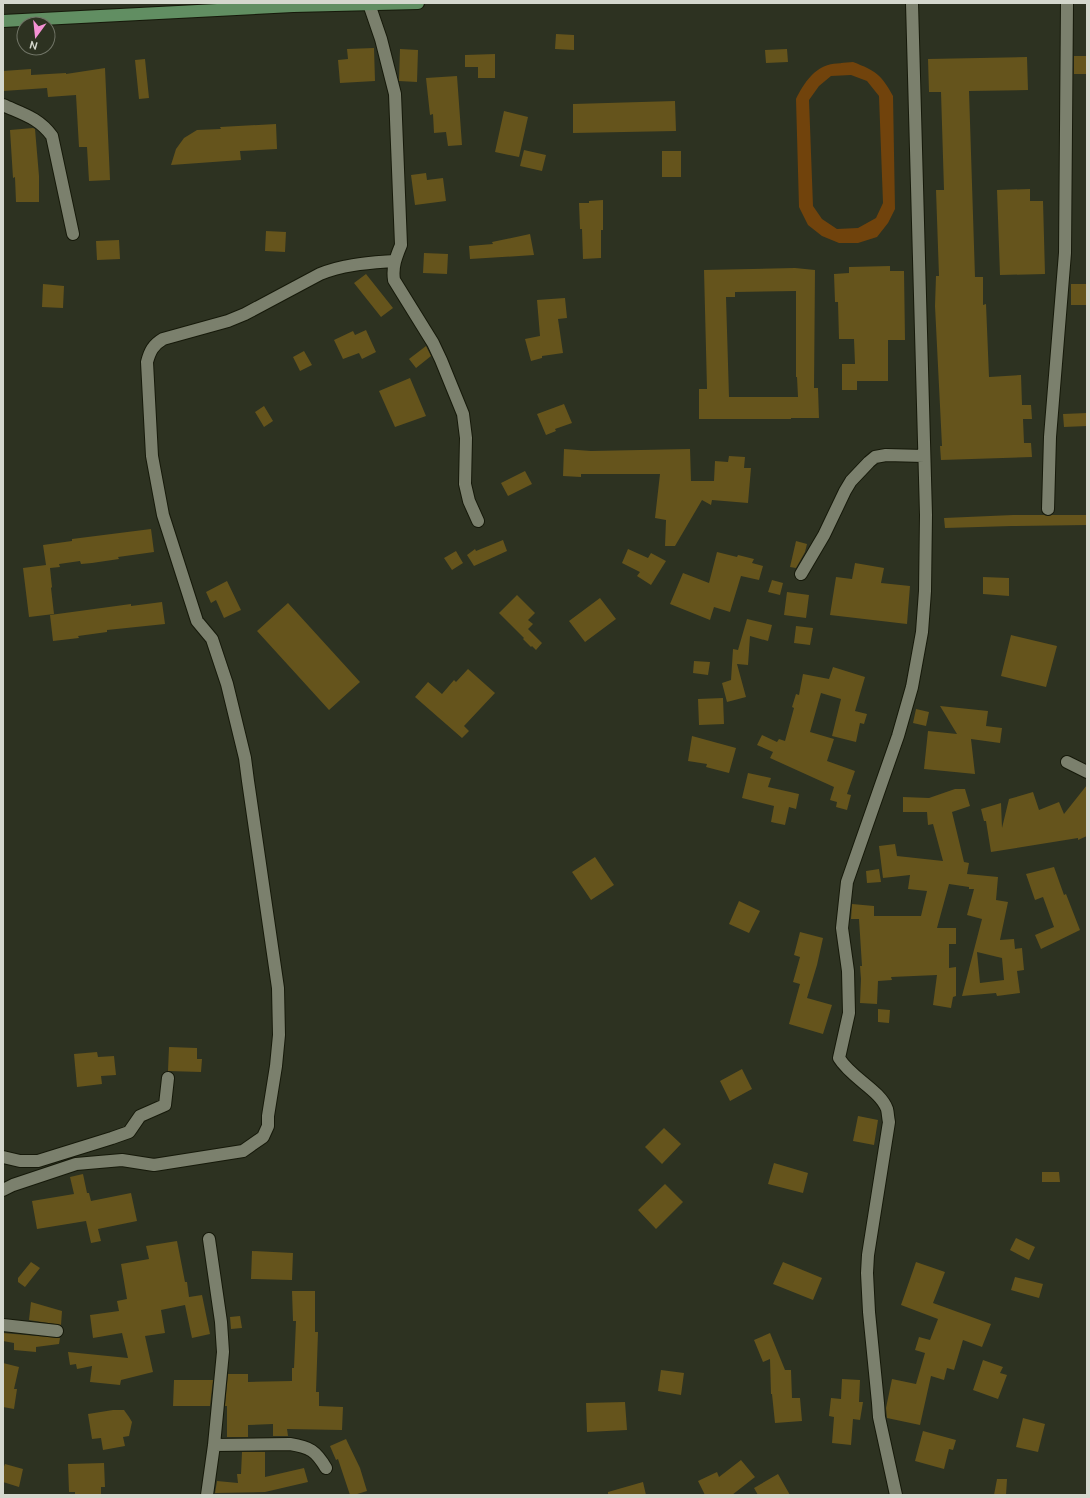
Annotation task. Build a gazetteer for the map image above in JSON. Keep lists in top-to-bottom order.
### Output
{
  "north": "bottom"
}
